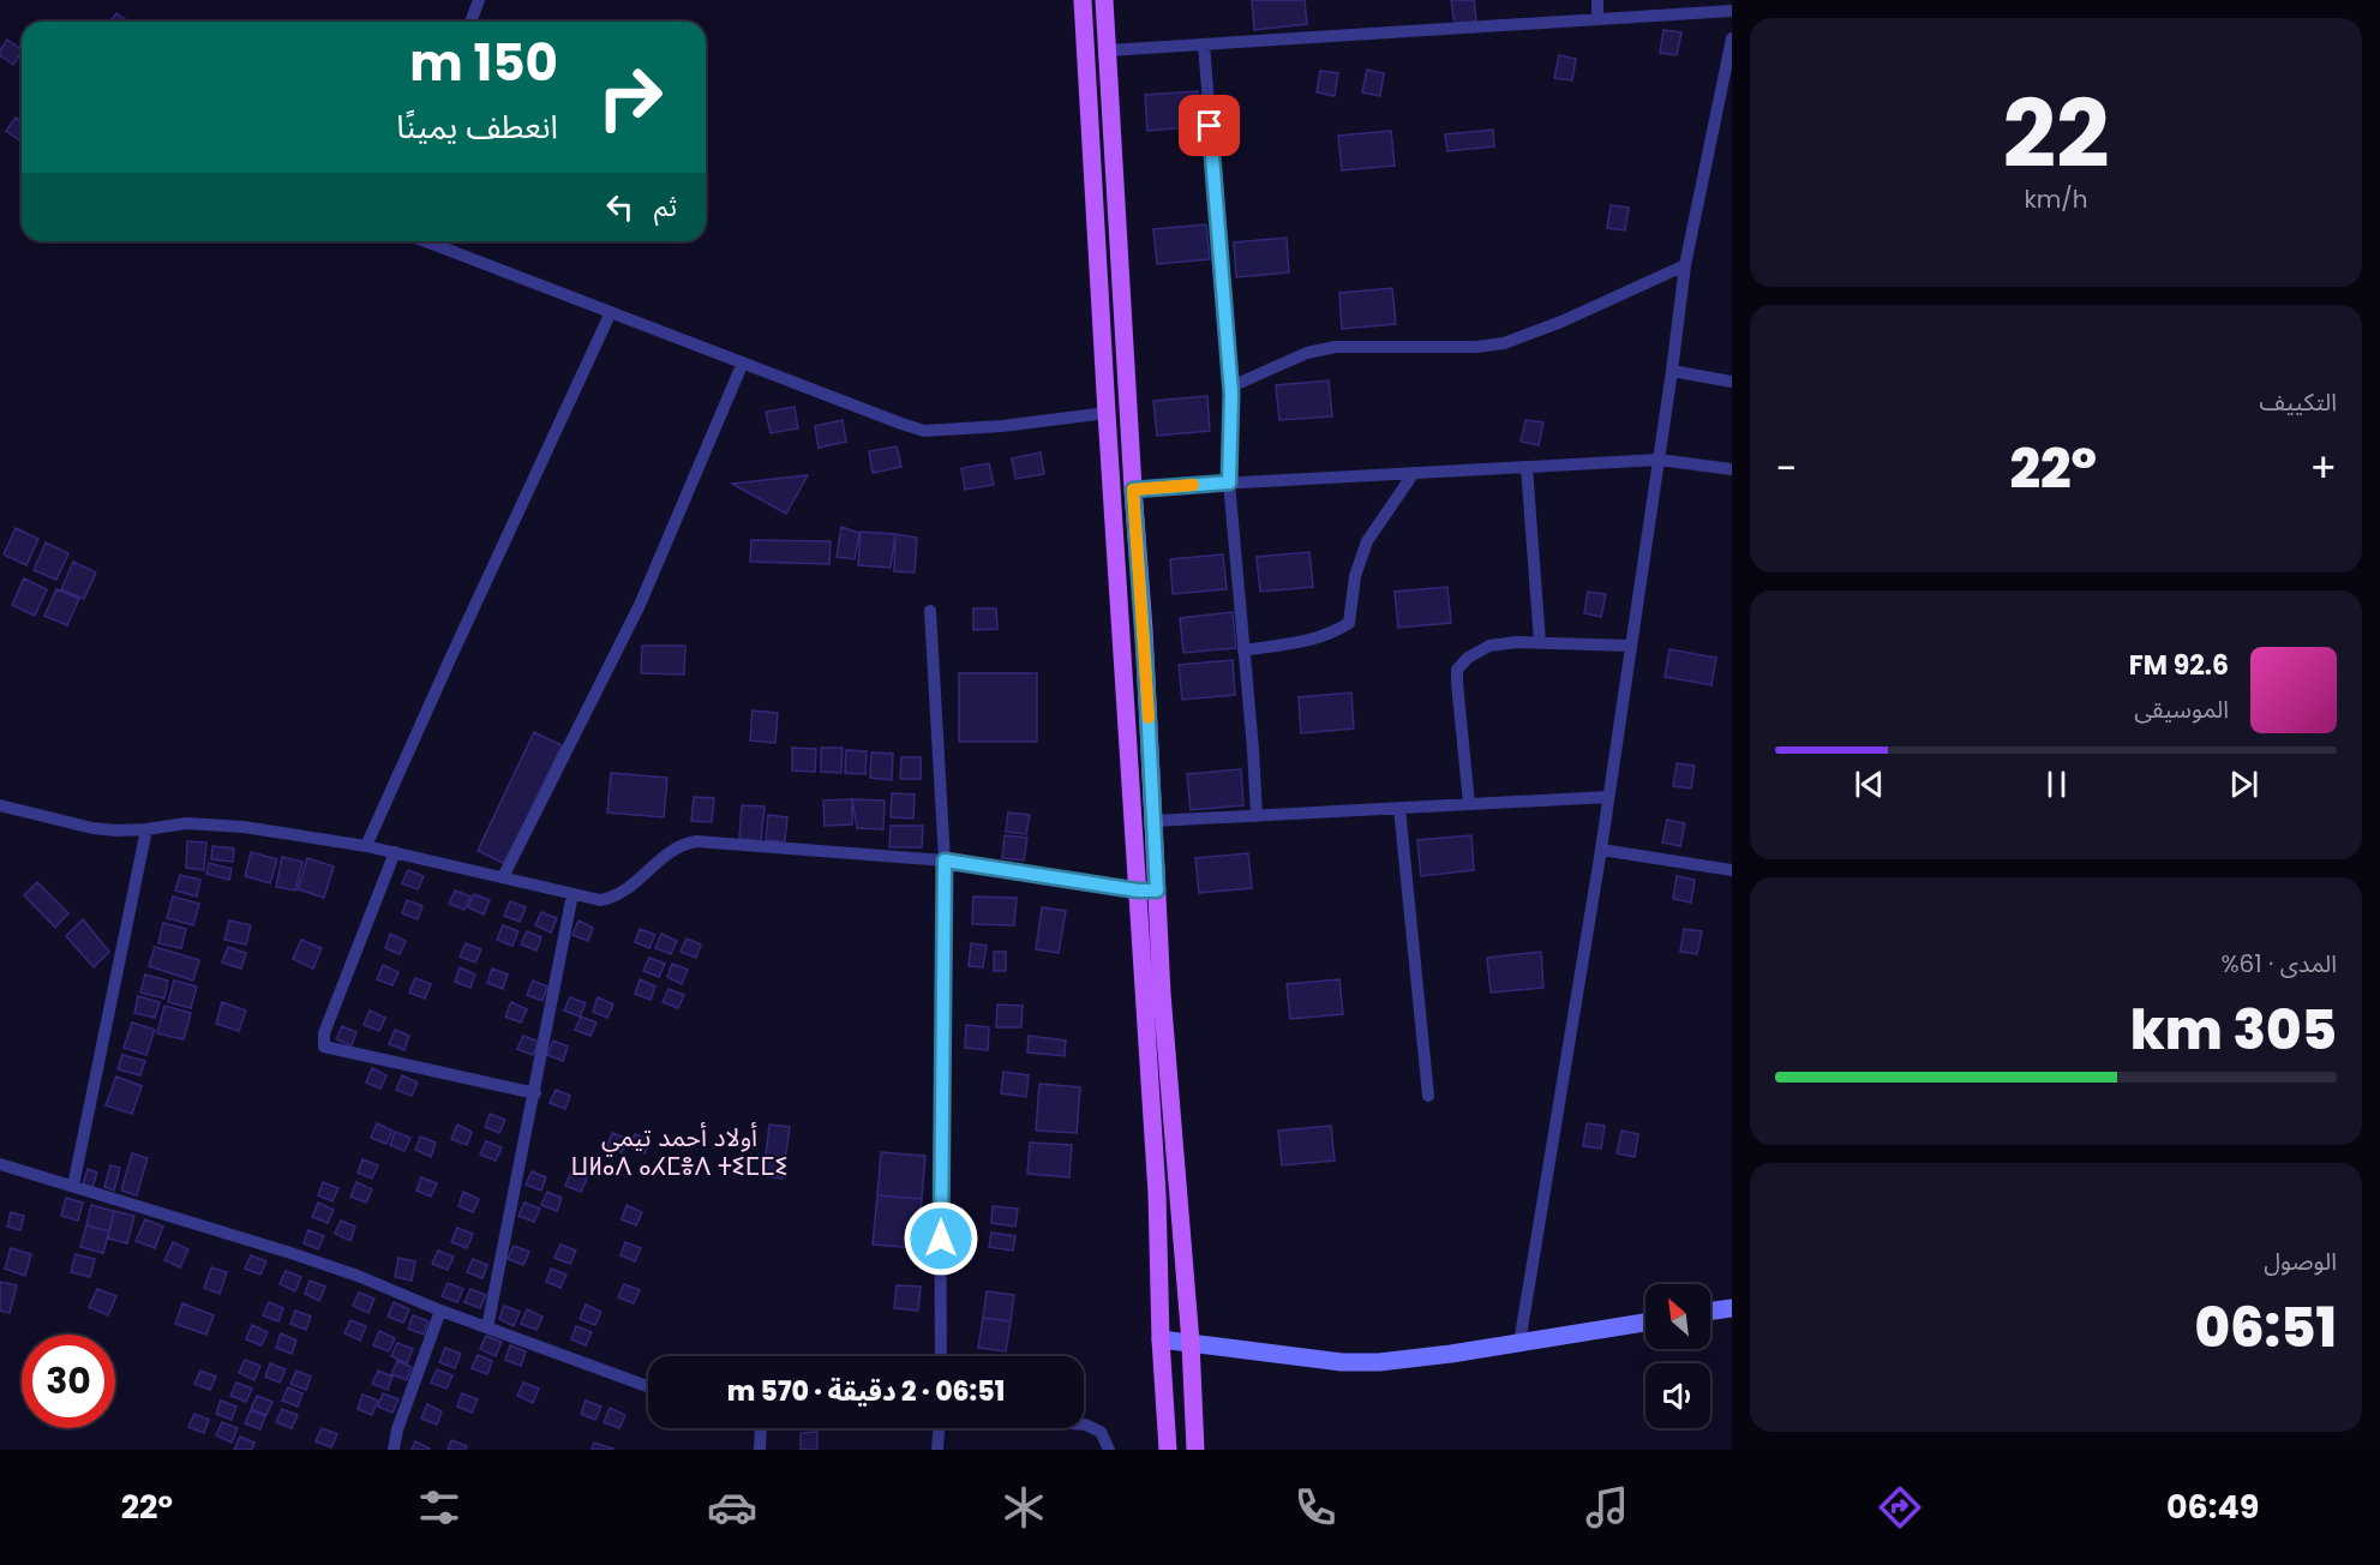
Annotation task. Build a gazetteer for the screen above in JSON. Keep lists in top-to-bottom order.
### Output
{
  "districts": ["أولاد أحمد تيمي ⵡⵍⴰⴷ ⴰⵃⵎⴻⴷ ⵜⵉⵎⵎⵉ"],
  "north": "top left",
  "page": {
    "tile": [
      ["22", "km/h"],
      "التكييف",
      ["المدى · 61%", "305 km"],
      ["الوصول", "06:51"]
    ],
    "turn": ["150 m", "انعطف يمينًا"],
    "then": "ثم",
    "heat": ["−", "22°", "+"],
    "song": ["92.6 FM", "الموسيقى"],
    "limit": "30",
    "trip": "06:51 · 2 دقيقة · 570 m",
    "tabs": ["06:49", "22°"]
  }
}
